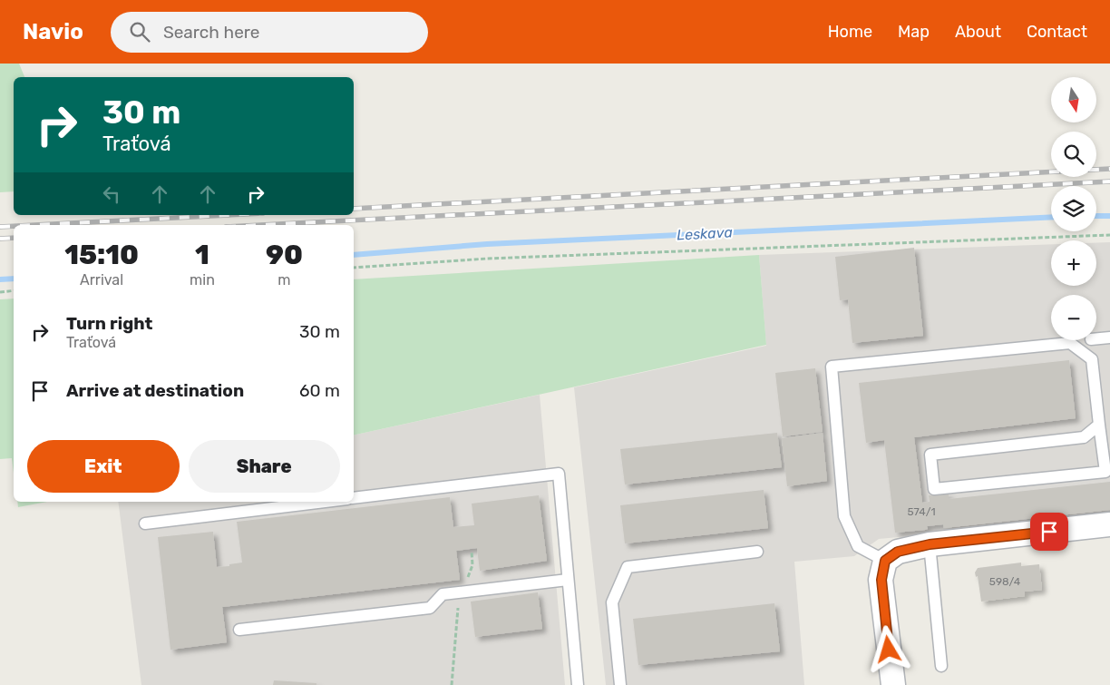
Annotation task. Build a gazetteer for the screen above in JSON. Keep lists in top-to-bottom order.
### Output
{
  "water": ["Leskava"],
  "house_numbers": ["574/1", "598/4"],
  "north": "bottom",
  "page": {
    "header": "Navio",
    "search": "Search here",
    "nav": [
      "Home",
      "Map",
      "About",
      "Contact"
    ],
    "map_buttons": ["+", "−"],
    "turn": ["30 m", "Traťová"],
    "eta": [
      "15:10",
      "Arrival",
      "1",
      "min",
      "90",
      "m"
    ],
    "list": [
      {
        "name": "Turn right",
        "note": "Traťová",
        "value": "30 m"
      },
      {
        "name": "Arrive at destination",
        "value": "60 m"
      }
    ],
    "buttons": ["Exit", "Share"]
  }
}
